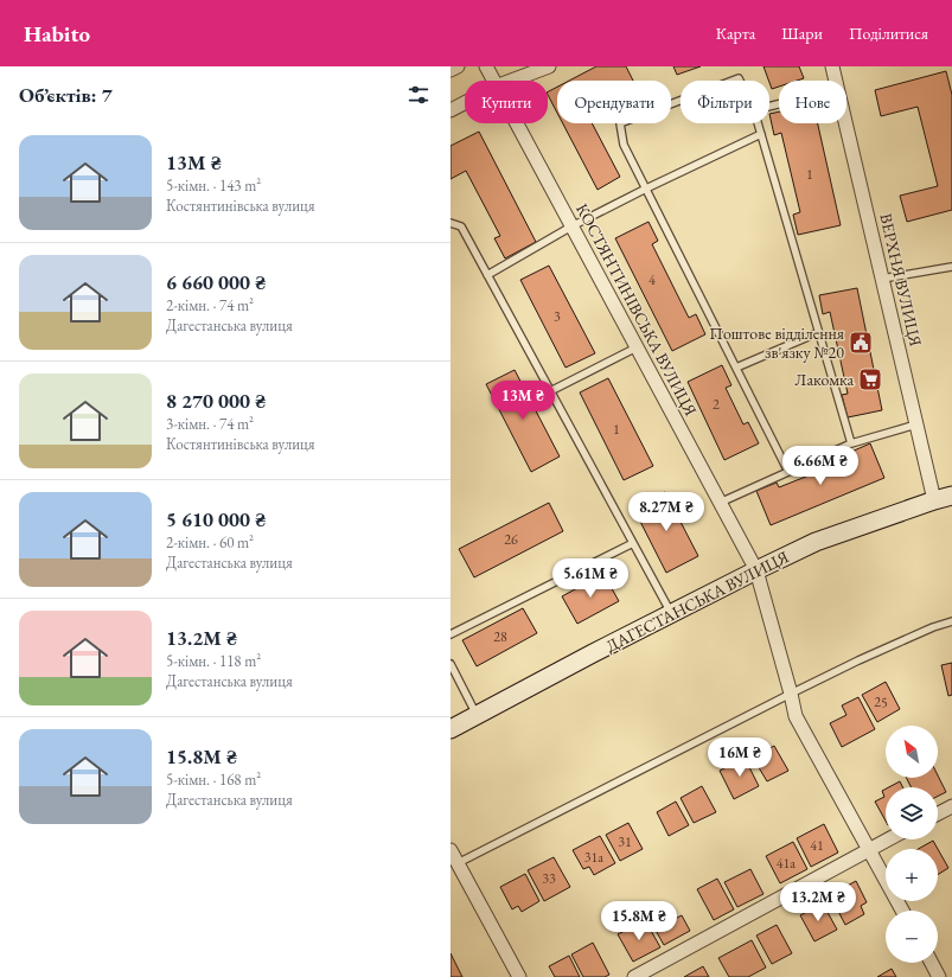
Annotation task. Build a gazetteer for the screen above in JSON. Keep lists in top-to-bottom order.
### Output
{
  "streets": {
    "street": ["ВЕРХНЯ ВУЛИЦЯ", "КОСТЯНТИНІВСЬКА ВУЛИЦЯ", "ДАГЕСТАНСЬКА ВУЛИЦЯ"]
  },
  "crossings": [
    ["ВЕРХНЯ ВУЛИЦЯ", "ДАГЕСТАНСЬКА ВУЛИЦЯ"],
    ["КОСТЯНТИНІВСЬКА ВУЛИЦЯ", "ДАГЕСТАНСЬКА ВУЛИЦЯ"]
  ],
  "places": {
    "public building": ["Поштове відділення зв'язку №20"],
    "supermarket": ["Лакомка"]
  },
  "house_numbers": [
    "1",
    "4",
    "3",
    "2",
    "1",
    "26",
    "28",
    "25",
    "31",
    "41",
    "31а",
    "41а",
    "33"
  ],
  "north": "top left",
  "page": {
    "header": "Habito",
    "nav": ["Карта", "Шари", "Поділитися"],
    "heading": "Об’єктів: 7",
    "chip": [
      "Купити",
      "Орендувати",
      "Фільтри",
      "Нове"
    ],
    "list": [
      {
        "name": "13M ₴",
        "note": "5-кімн. · 143 m² · Костянтинівська вулиця"
      },
      {
        "name": "6 660 000 ₴",
        "note": "2-кімн. · 74 m² · Дагестанська вулиця"
      },
      {
        "name": "8 270 000 ₴",
        "note": "3-кімн. · 74 m² · Костянтинівська вулиця"
      },
      {
        "name": "5 610 000 ₴",
        "note": "2-кімн. · 60 m² · Дагестанська вулиця"
      },
      {
        "name": "13.2M ₴",
        "note": "5-кімн. · 118 m² · Дагестанська вулиця"
      },
      {
        "name": "15.8M ₴",
        "note": "5-кімн. · 168 m² · Дагестанська вулиця"
      }
    ],
    "price": [
      "13M ₴",
      "6.66M ₴",
      "8.27M ₴",
      "5.61M ₴",
      "16M ₴",
      "13.2M ₴",
      "15.8M ₴"
    ],
    "map_buttons": ["+", "−"]
  }
}
